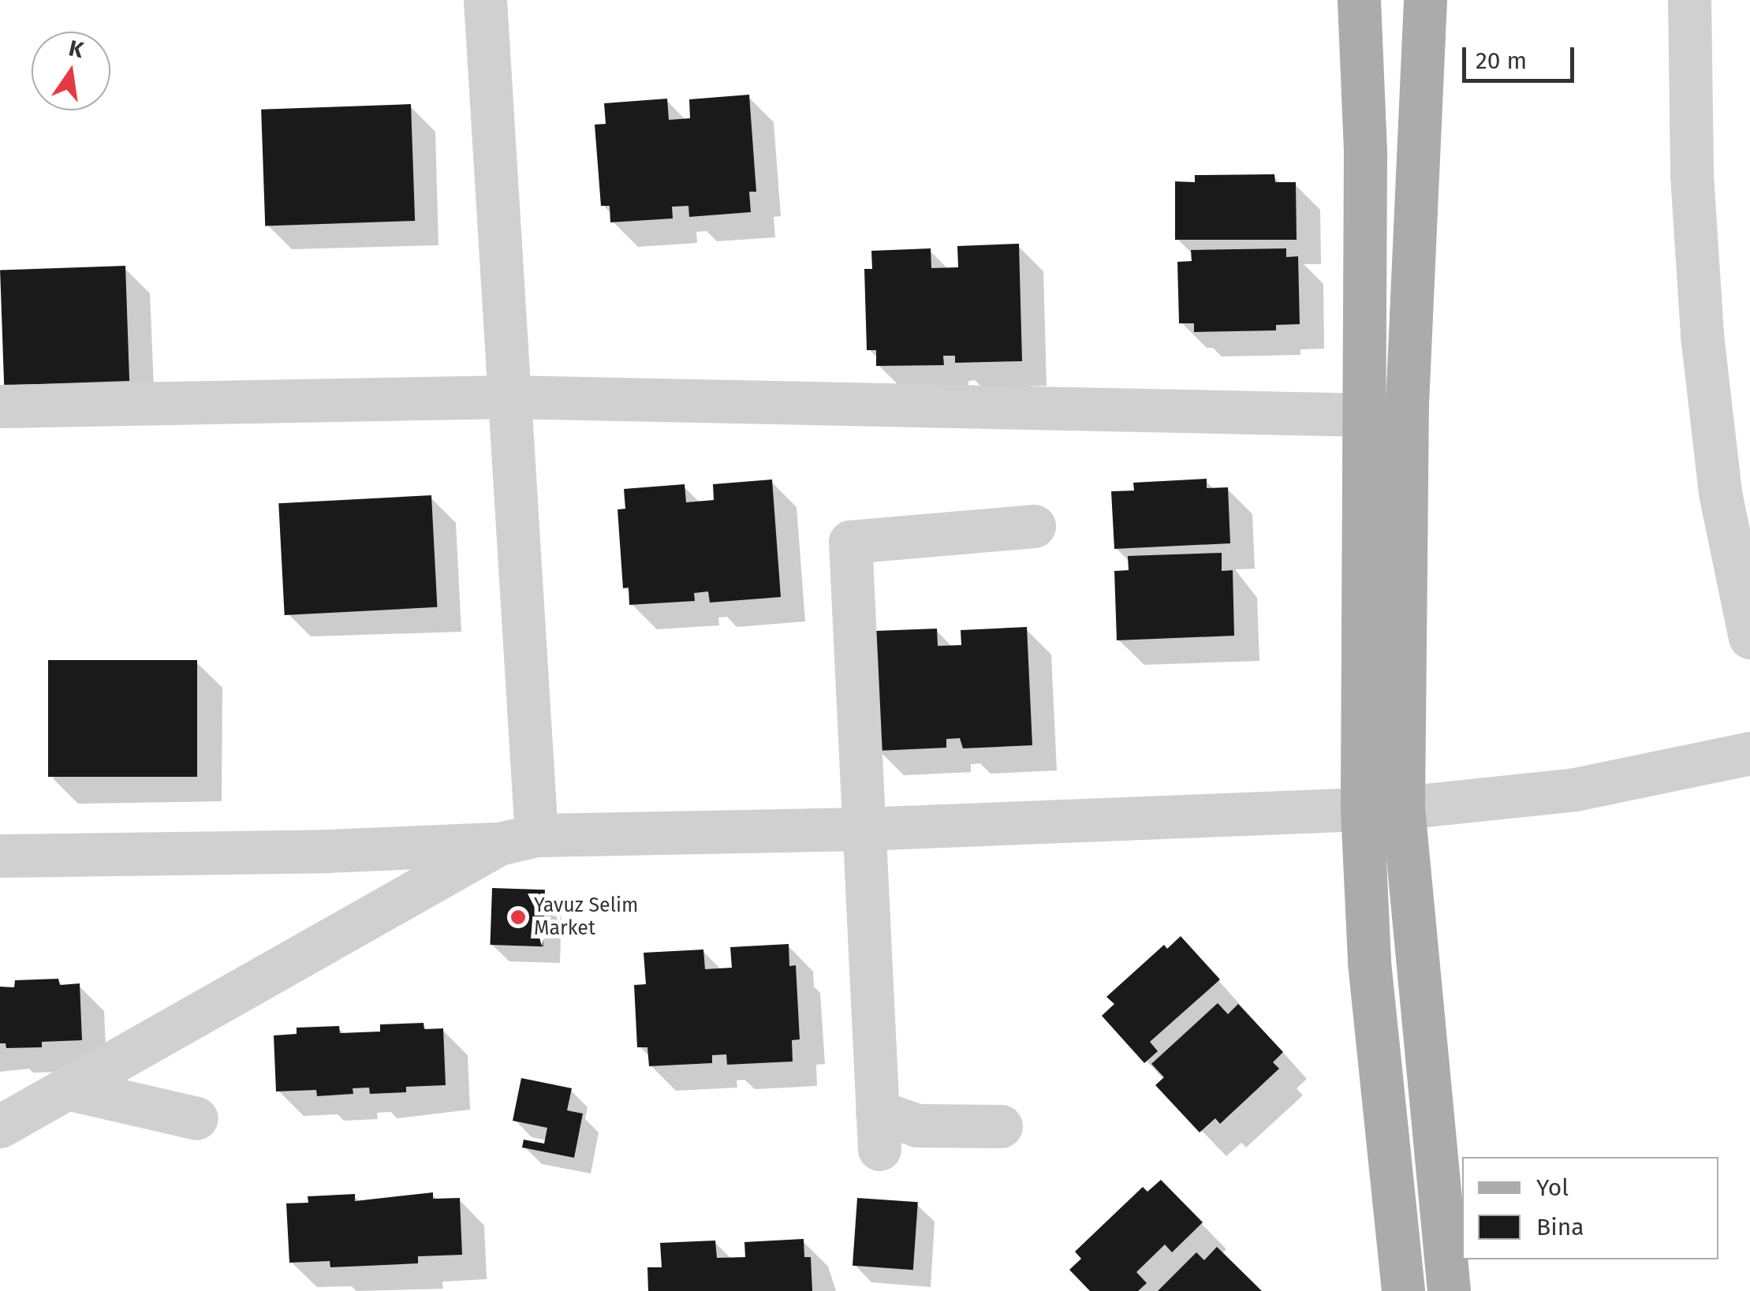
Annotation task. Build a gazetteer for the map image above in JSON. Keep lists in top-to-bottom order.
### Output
{
  "places": ["Yavuz Selim Market"],
  "legend": ["Yol", "Bina"],
  "scale_bar": "20 m",
  "north": "top"
}
